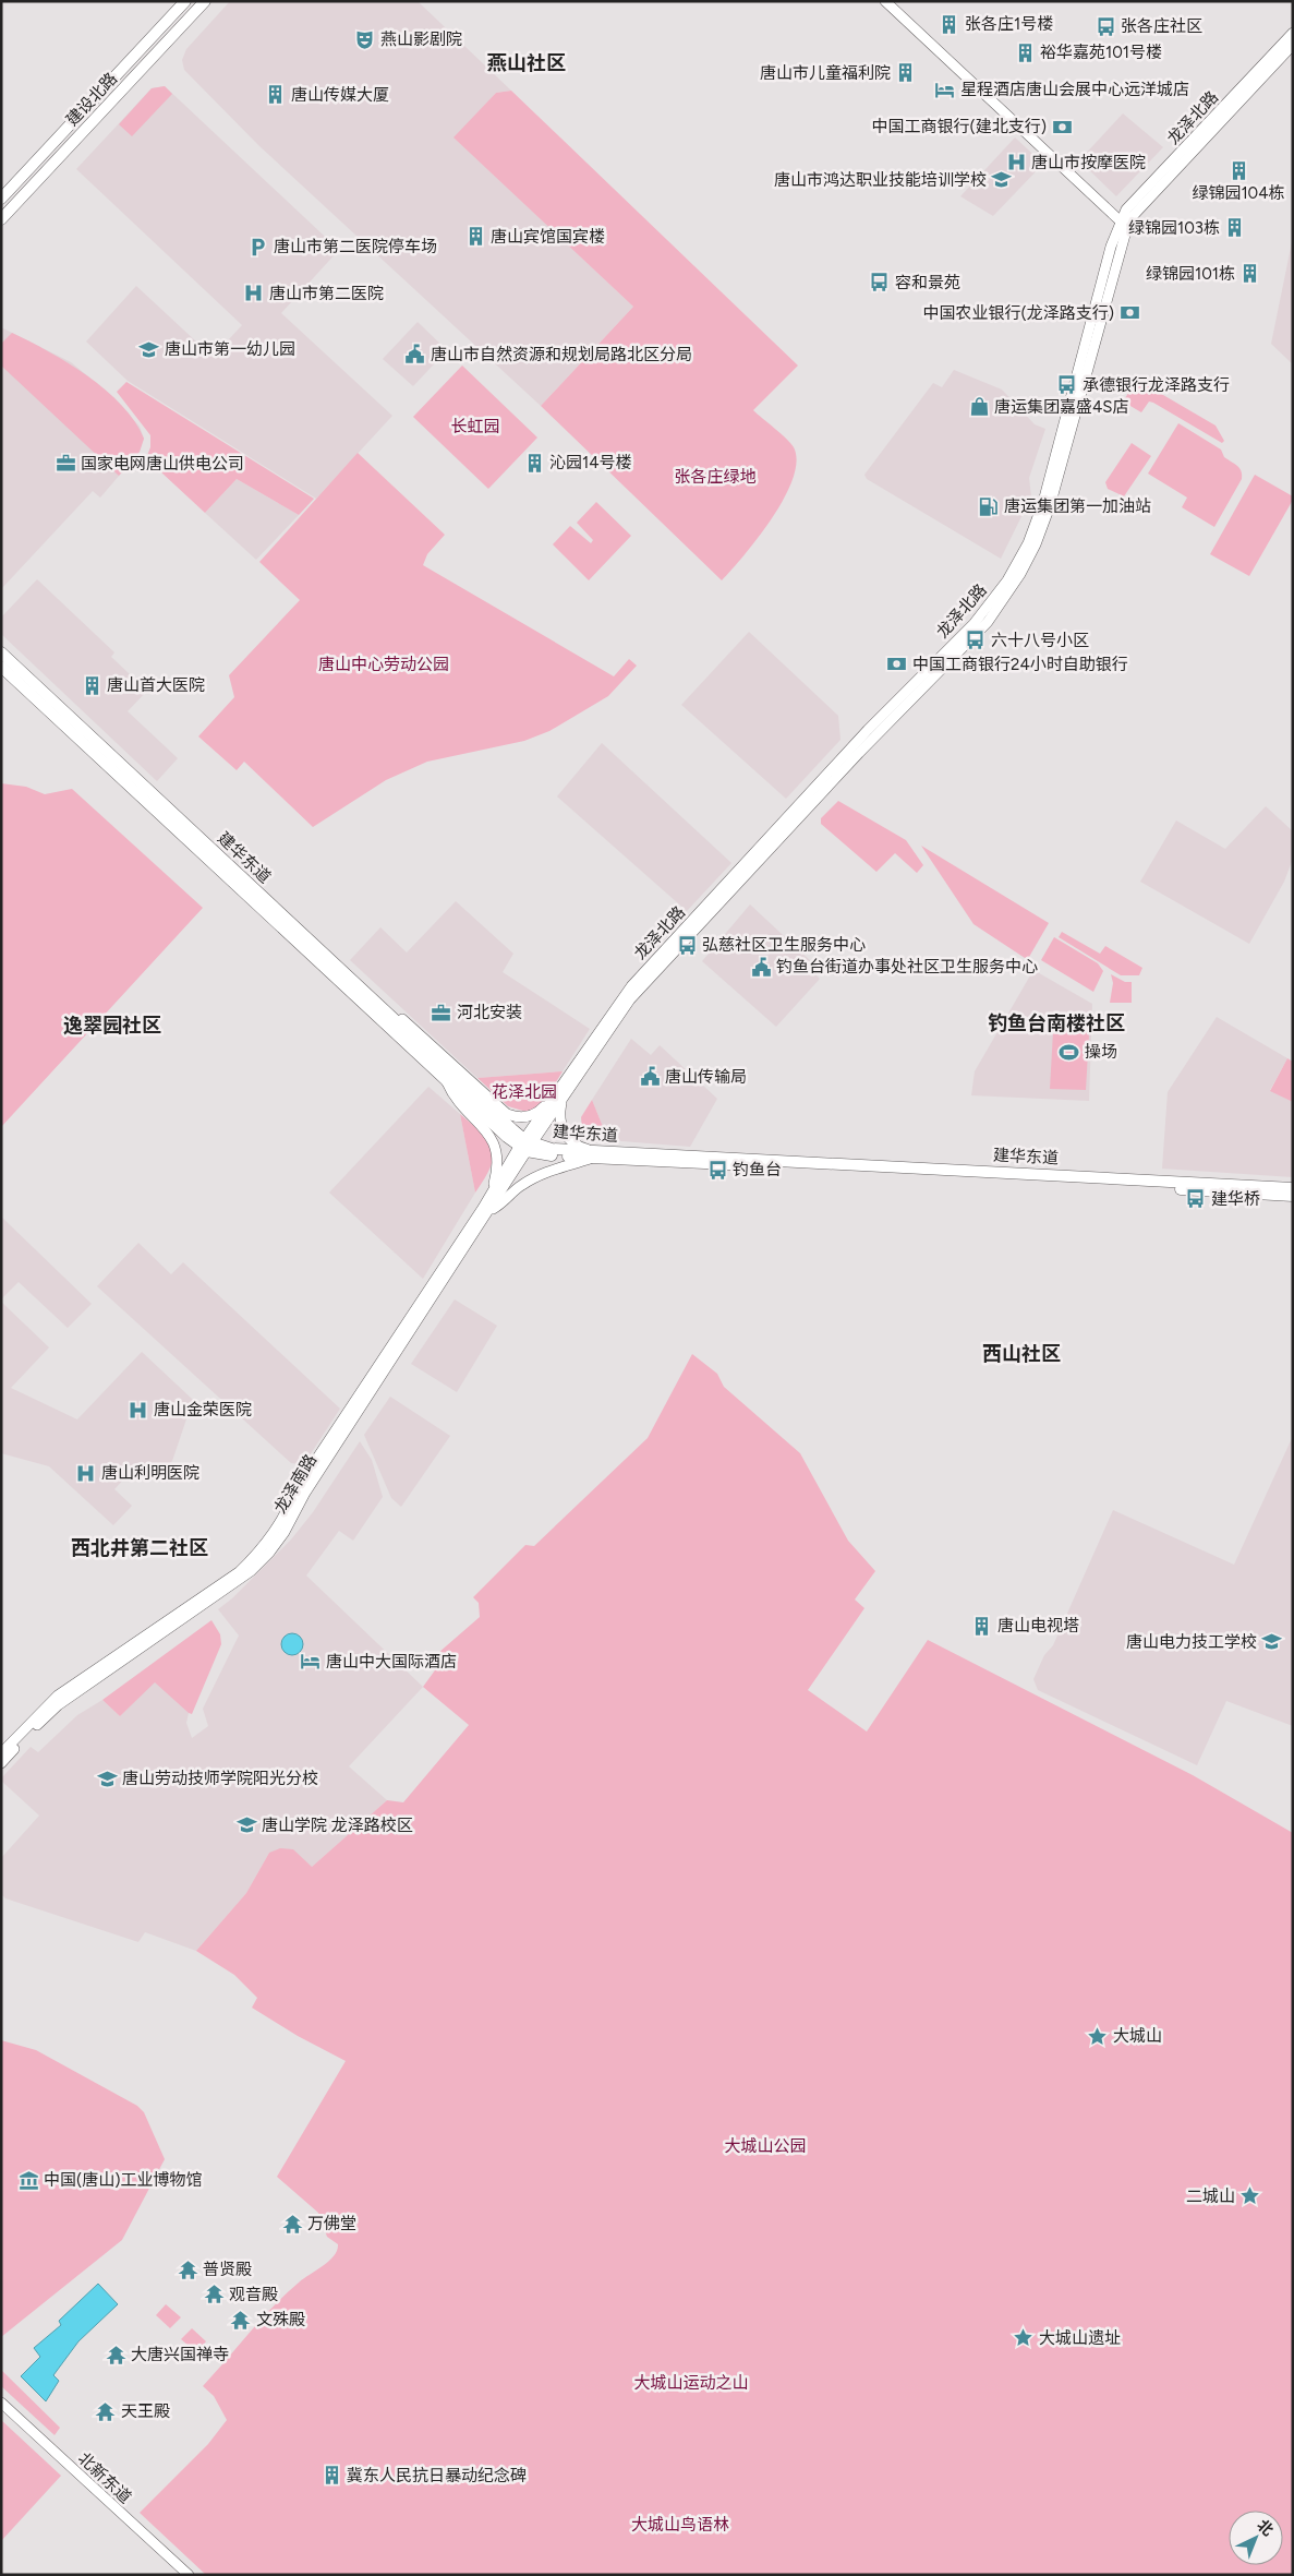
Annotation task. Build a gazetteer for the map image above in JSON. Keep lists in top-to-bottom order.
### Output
{
  "streets": {
    "main road": [
      "建设北路",
      "龙泽北路",
      "建华东道",
      "龙泽南路",
      "北新东道"
    ]
  },
  "crossings": [
    ["龙泽北路", "建华东道"],
    ["龙泽北路", "龙泽南路"],
    ["建华东道", "龙泽南路"]
  ],
  "districts": [
    "燕山社区",
    "钓鱼台南楼社区",
    "逸翠园社区",
    "西山社区",
    "西北井第二社区"
  ],
  "parks": [
    "长虹园",
    "张各庄绿地",
    "唐山中心劳动公园",
    "花泽北园",
    "大城山公园",
    "大城山运动之山",
    "大城山鸟语林"
  ],
  "places": {
    "building": [
      "张各庄1号楼",
      "裕华嘉苑101号楼",
      "唐山市儿童福利院",
      "唐山传媒大厦",
      "绿锦园104栋",
      "绿锦园103栋",
      "唐山宾馆国宾楼",
      "绿锦园101栋",
      "沁园14号楼",
      "唐山首大医院",
      "唐山电视塔",
      "冀东人民抗日暴动纪念碑"
    ],
    "bus stop": [
      "张各庄社区",
      "容和景苑",
      "承德银行龙泽路支行",
      "六十八号小区",
      "弘慈社区卫生服务中心",
      "钓鱼台",
      "建华桥"
    ],
    "theatre": ["燕山影剧院"],
    "hotel": ["星程酒店唐山会展中心远洋城店", "唐山中大国际酒店"],
    "bank": ["中国工商银行(建北支行)", "中国农业银行(龙泽路支行)", "中国工商银行24小时自助银行"],
    "hospital": [
      "唐山市按摩医院",
      "唐山市第二医院",
      "唐山金荣医院",
      "唐山利明医院"
    ],
    "school or university": [
      "唐山市鸿达职业技能培训学校",
      "唐山市第一幼儿园",
      "唐山电力技工学校",
      "唐山劳动技师学院阳光分校",
      "唐山学院 龙泽路校区"
    ],
    "parking": ["唐山市第二医院停车场"],
    "public building": ["唐山市自然资源和规划局路北区分局", "钓鱼台街道办事处社区卫生服务中心", "唐山传输局"],
    "shop": ["唐运集团嘉盛4S店"],
    "office": ["国家电网唐山供电公司", "河北安装"],
    "fuel station": ["唐运集团第一加油站"],
    "sports": ["操场"],
    "place": ["大城山", "二城山", "大城山遗址"],
    "museum": ["中国(唐山)工业博物馆"],
    "temple": [
      "万佛堂",
      "普贤殿",
      "观音殿",
      "文殊殿",
      "大唐兴国禅寺",
      "天王殿"
    ]
  },
  "north": "top right"
}
